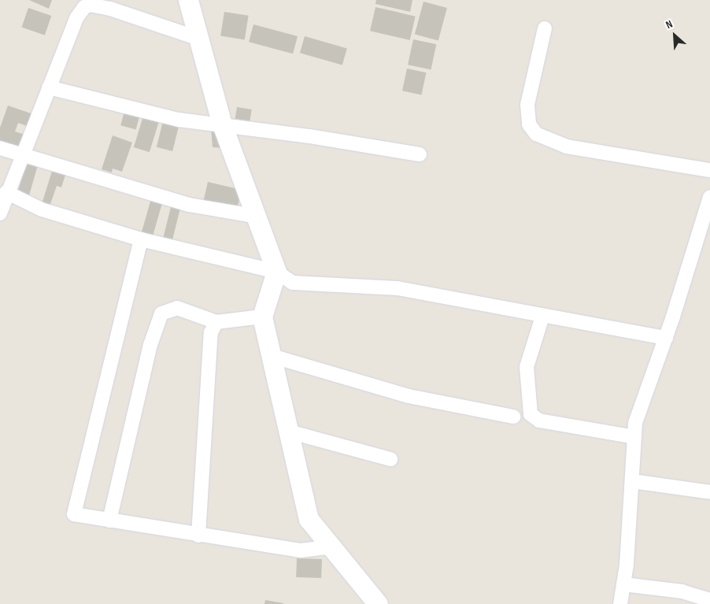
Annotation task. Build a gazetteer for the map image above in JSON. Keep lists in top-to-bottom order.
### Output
{
  "north": "top left"
}
